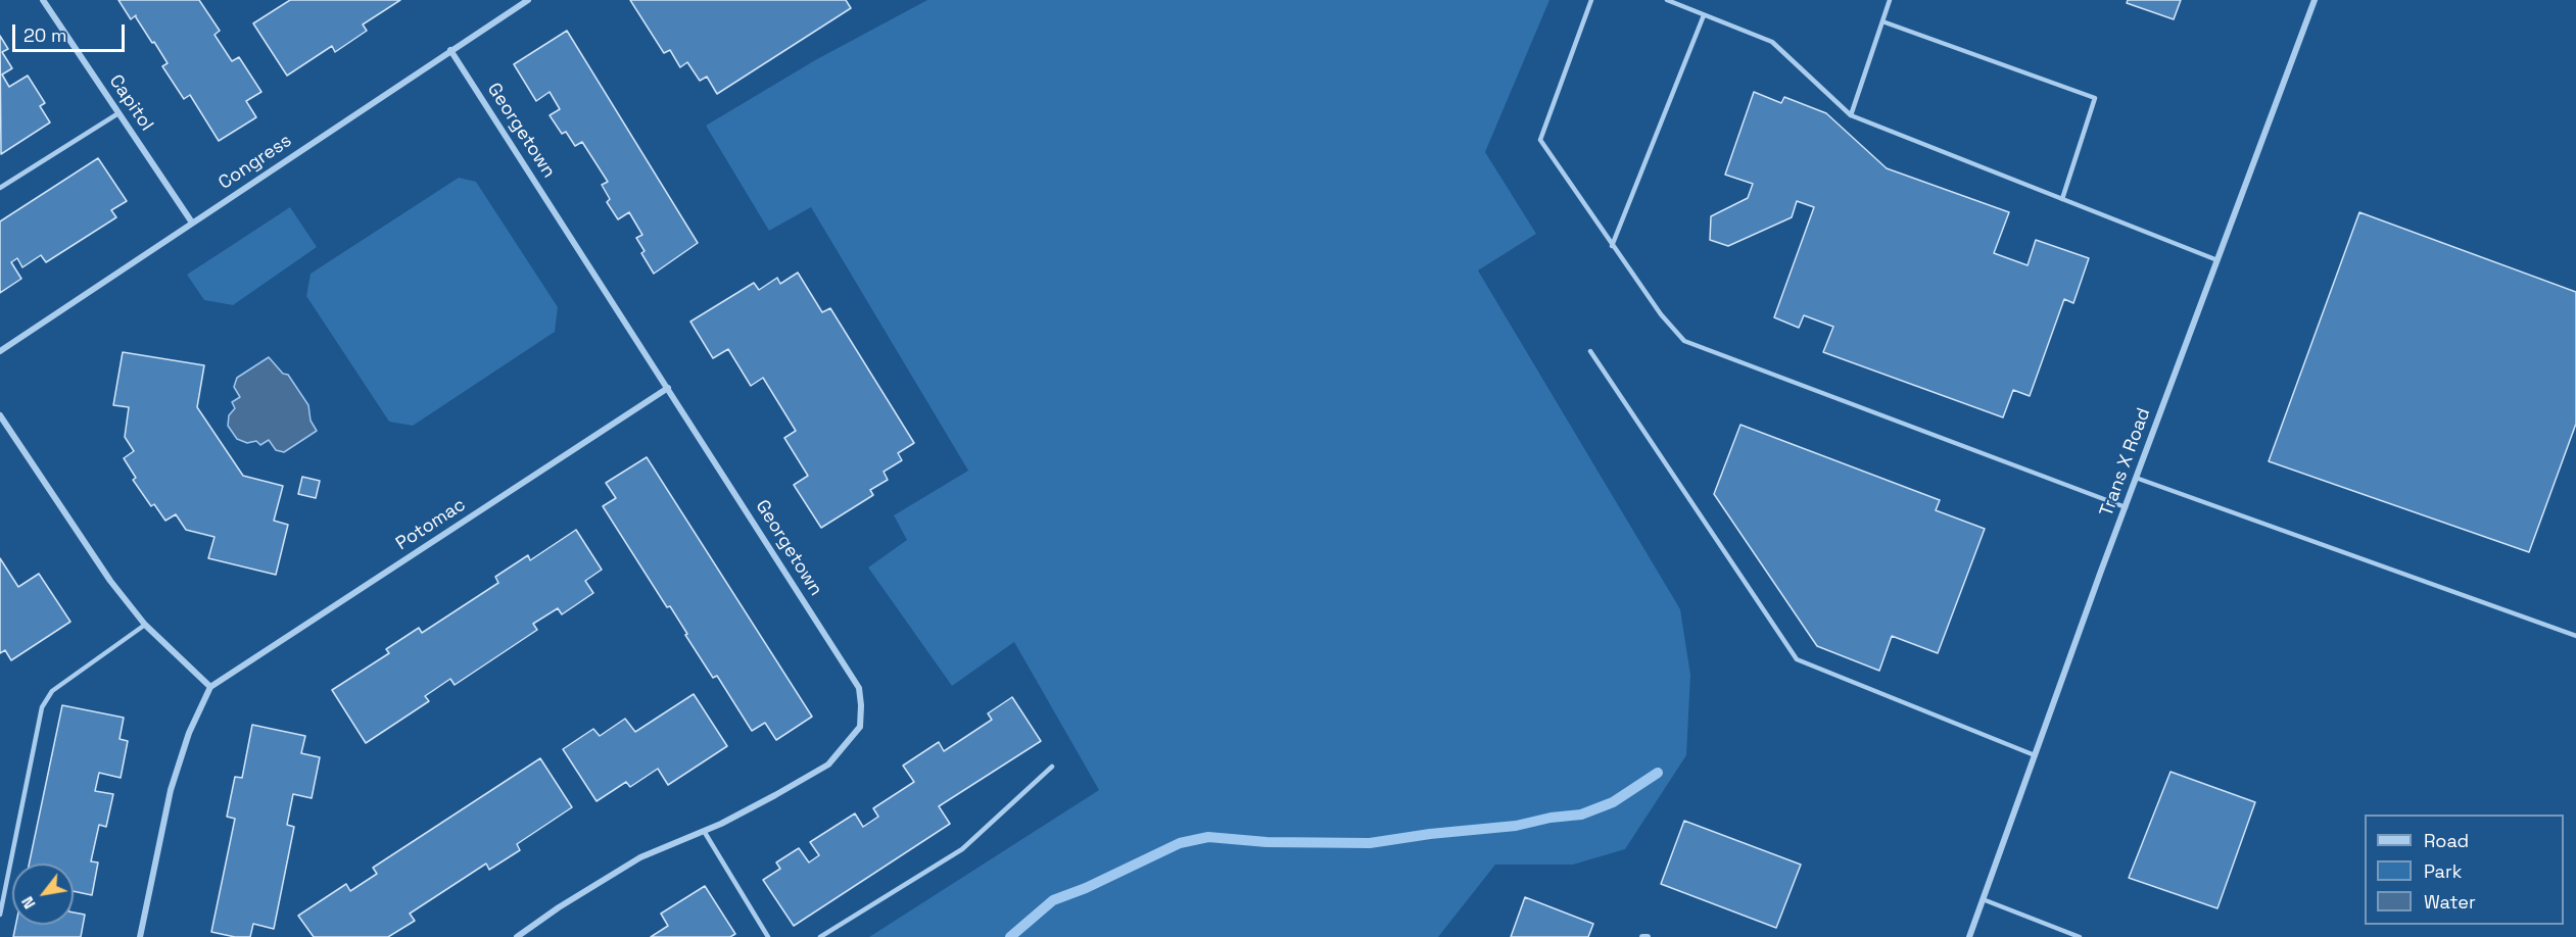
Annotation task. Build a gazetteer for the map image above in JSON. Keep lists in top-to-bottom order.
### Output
{
  "streets": {
    "street": [
      "Capitol",
      "Georgetown",
      "Congress",
      "Trans X Road",
      "Potomac"
    ]
  },
  "crossings": [
    ["Capitol", "Congress"],
    ["Georgetown", "Congress"],
    ["Georgetown", "Potomac"]
  ],
  "legend": ["Road", "Park", "Water"],
  "scale_bar": "20 m",
  "north": "bottom left"
}
